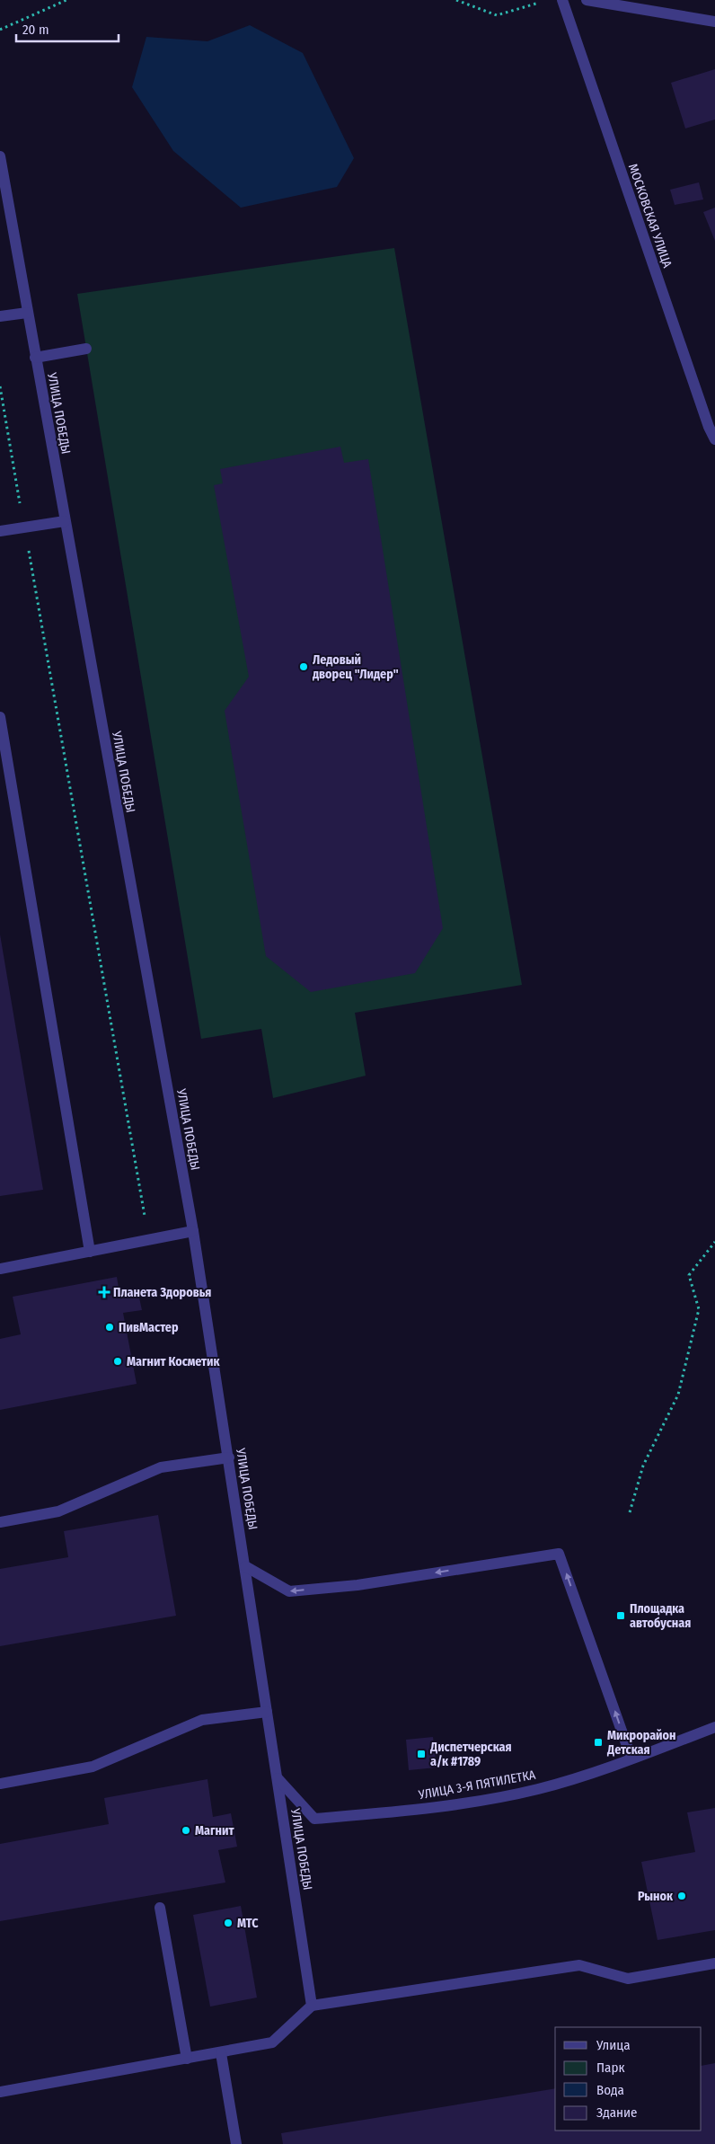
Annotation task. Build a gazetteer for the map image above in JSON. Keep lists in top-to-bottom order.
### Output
{
  "streets": {
    "street": ["МОСКОВСКАЯ УЛИЦА", "УЛИЦА ПОБЕДЫ", "УЛИЦА 3-Я ПЯТИЛЕТКА"]
  },
  "crossings": [
    ["УЛИЦА ПОБЕДЫ", "УЛИЦА 3-Я ПЯТИЛЕТКА"]
  ],
  "places": {
    "other": [
      "Ледовый дворец \"Лидер\"",
      "ПивМастер",
      "Магнит Косметик",
      "Магнит",
      "Рынок",
      "МТС"
    ],
    "health": ["Планета Здоровья"],
    "transit": ["Площадка автобусная", "Микрорайон Детская", "Диспетчерская а/к #1789"]
  },
  "legend": [
    "Улица",
    "Парк",
    "Вода",
    "Здание"
  ],
  "scale_bar": "20 m"
}
